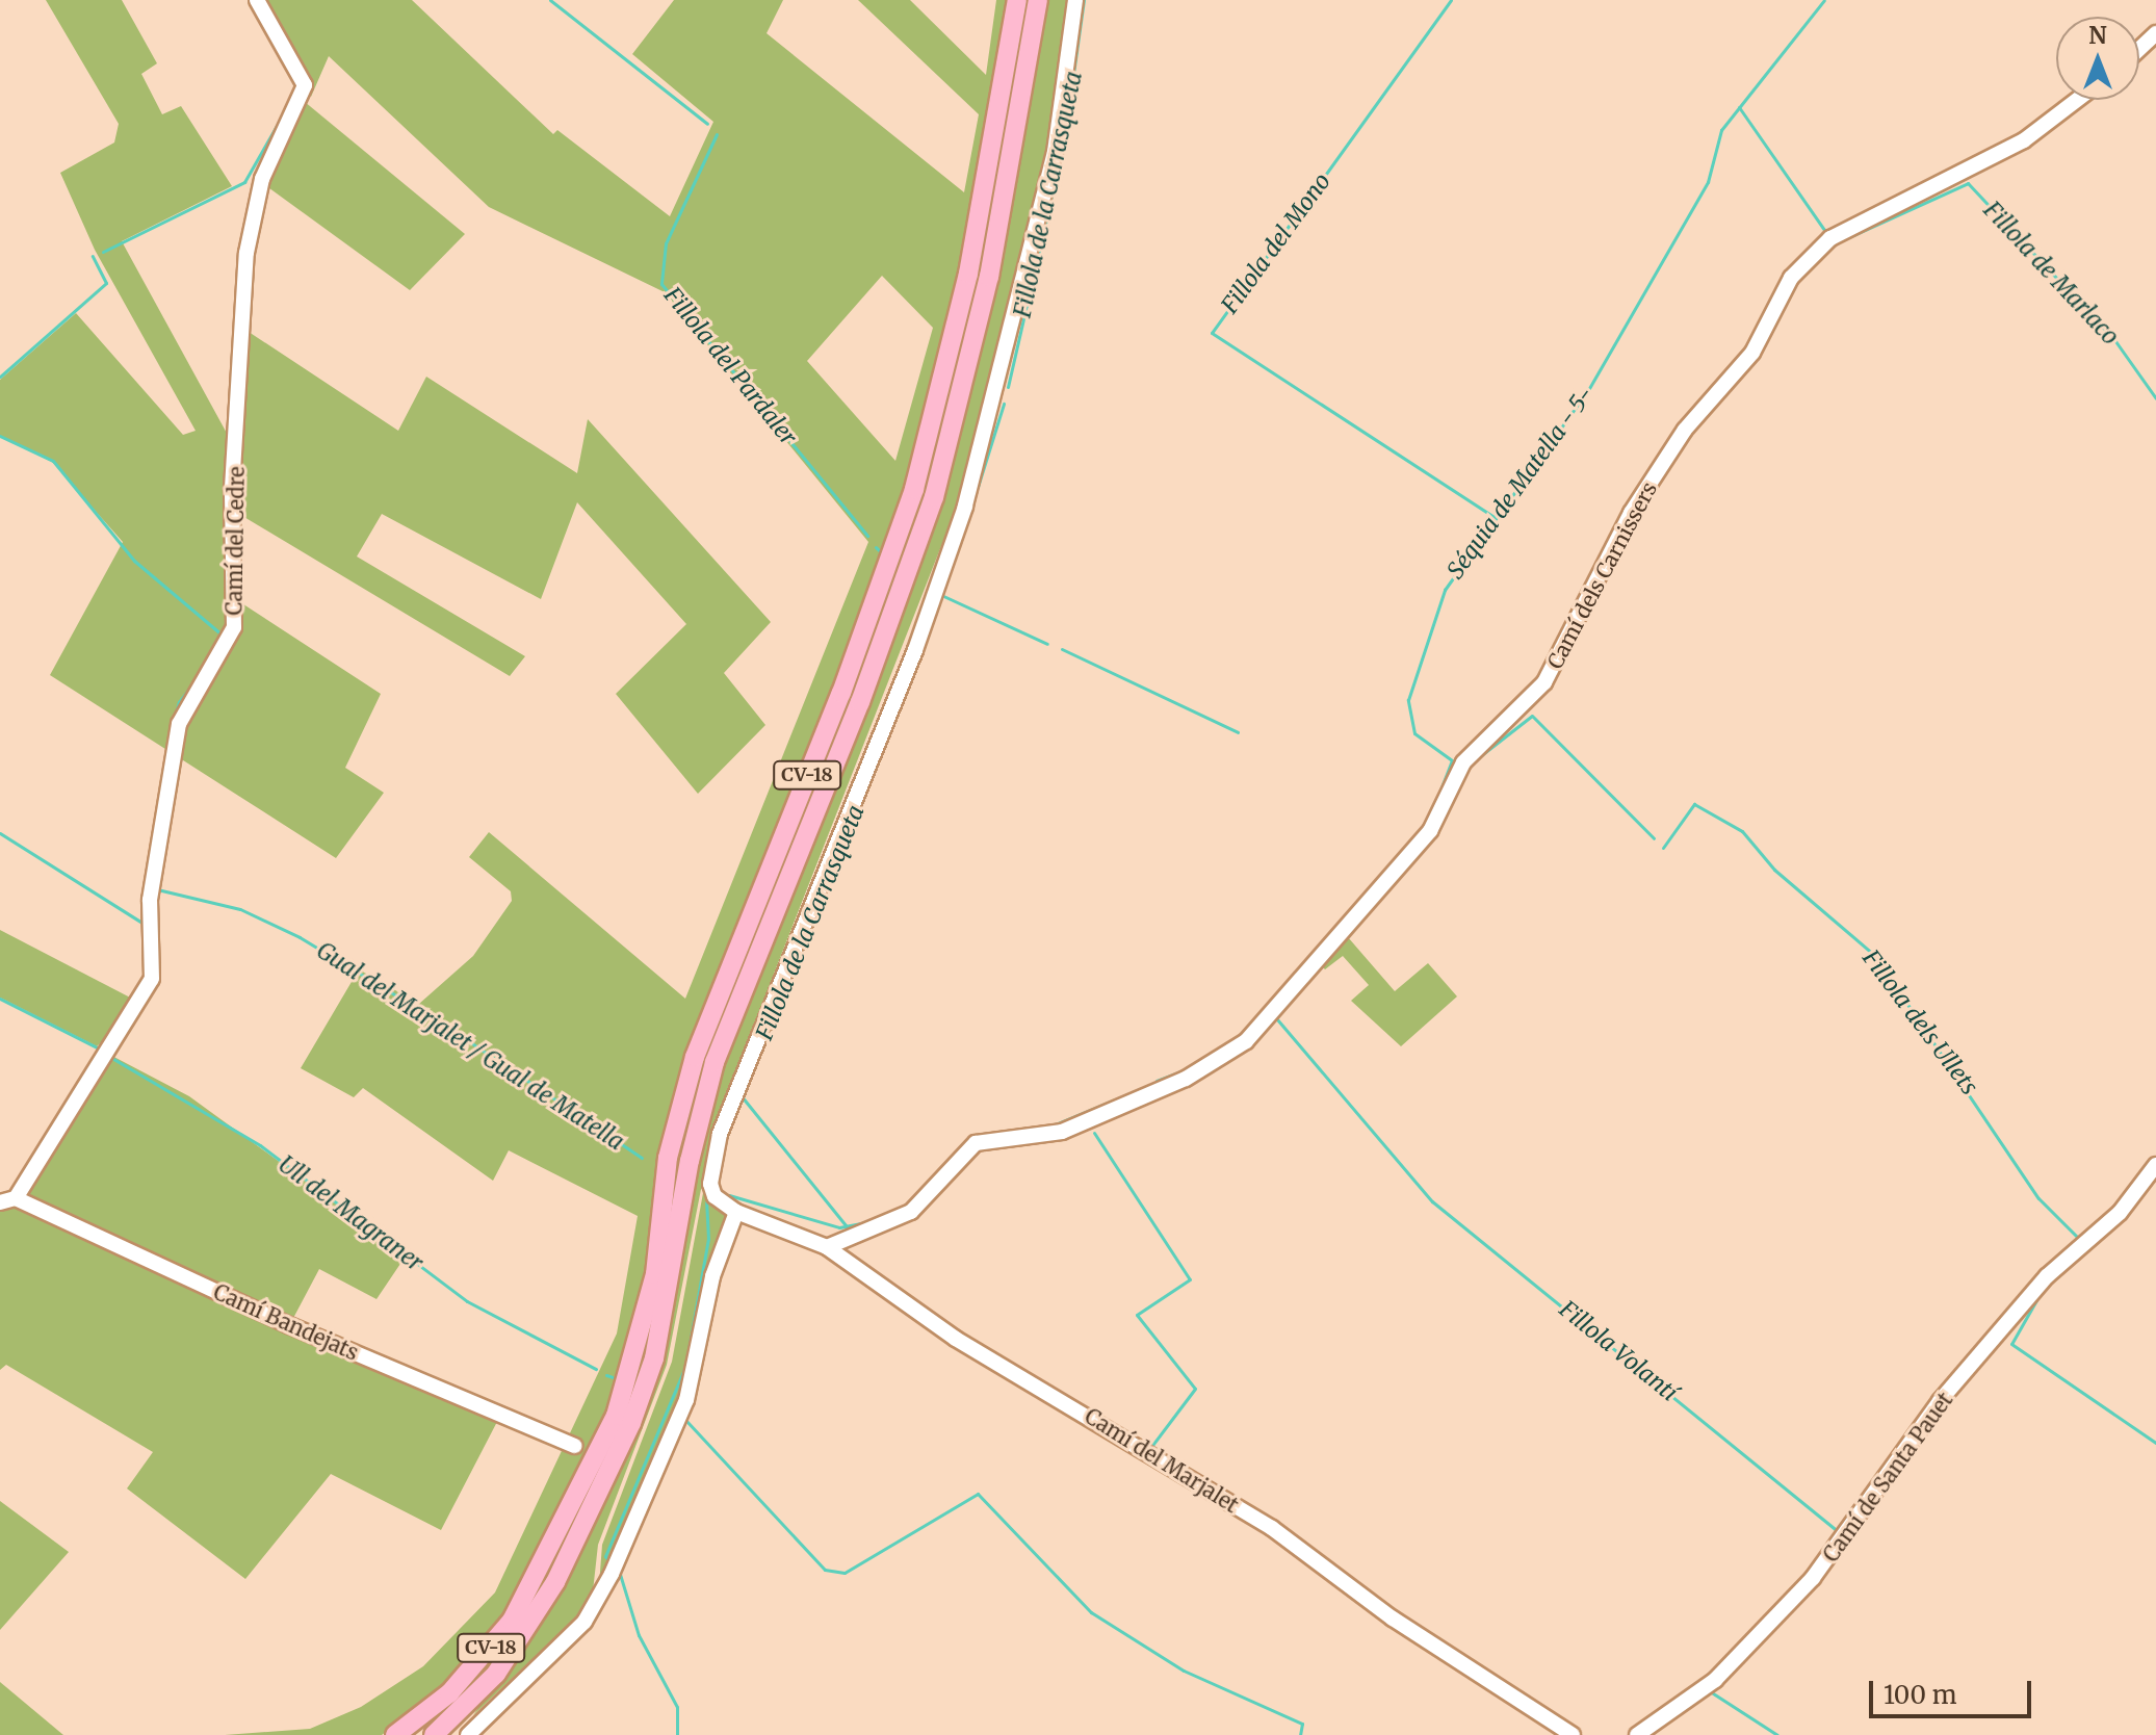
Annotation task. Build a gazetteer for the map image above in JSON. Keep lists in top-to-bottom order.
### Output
{
  "streets": {
    "main road": ["CV-18"],
    "street": [
      "Camí del Cedre",
      "Camí dels Carnissers",
      "Camí Bandejats",
      "Camí del Marjalet",
      "Camí de Santa Pauet"
    ]
  },
  "crossings": [
    ["Camí del Cedre", "Camí Bandejats"],
    ["Camí dels Carnissers", "Camí del Marjalet"]
  ],
  "water": [
    "Fillola de la Carrasqueta",
    "Fillola del Mono",
    "Fillola de Marlaco",
    "Fillola del Pardaler",
    "Séquia de Matella - 5-",
    "Fillola dels Ullets",
    "Gual del Marjalet / Gual de Matella",
    "Ull del Magraner",
    "Fillola Volantí"
  ],
  "scale_bar": "100 m",
  "north": "top"
}
